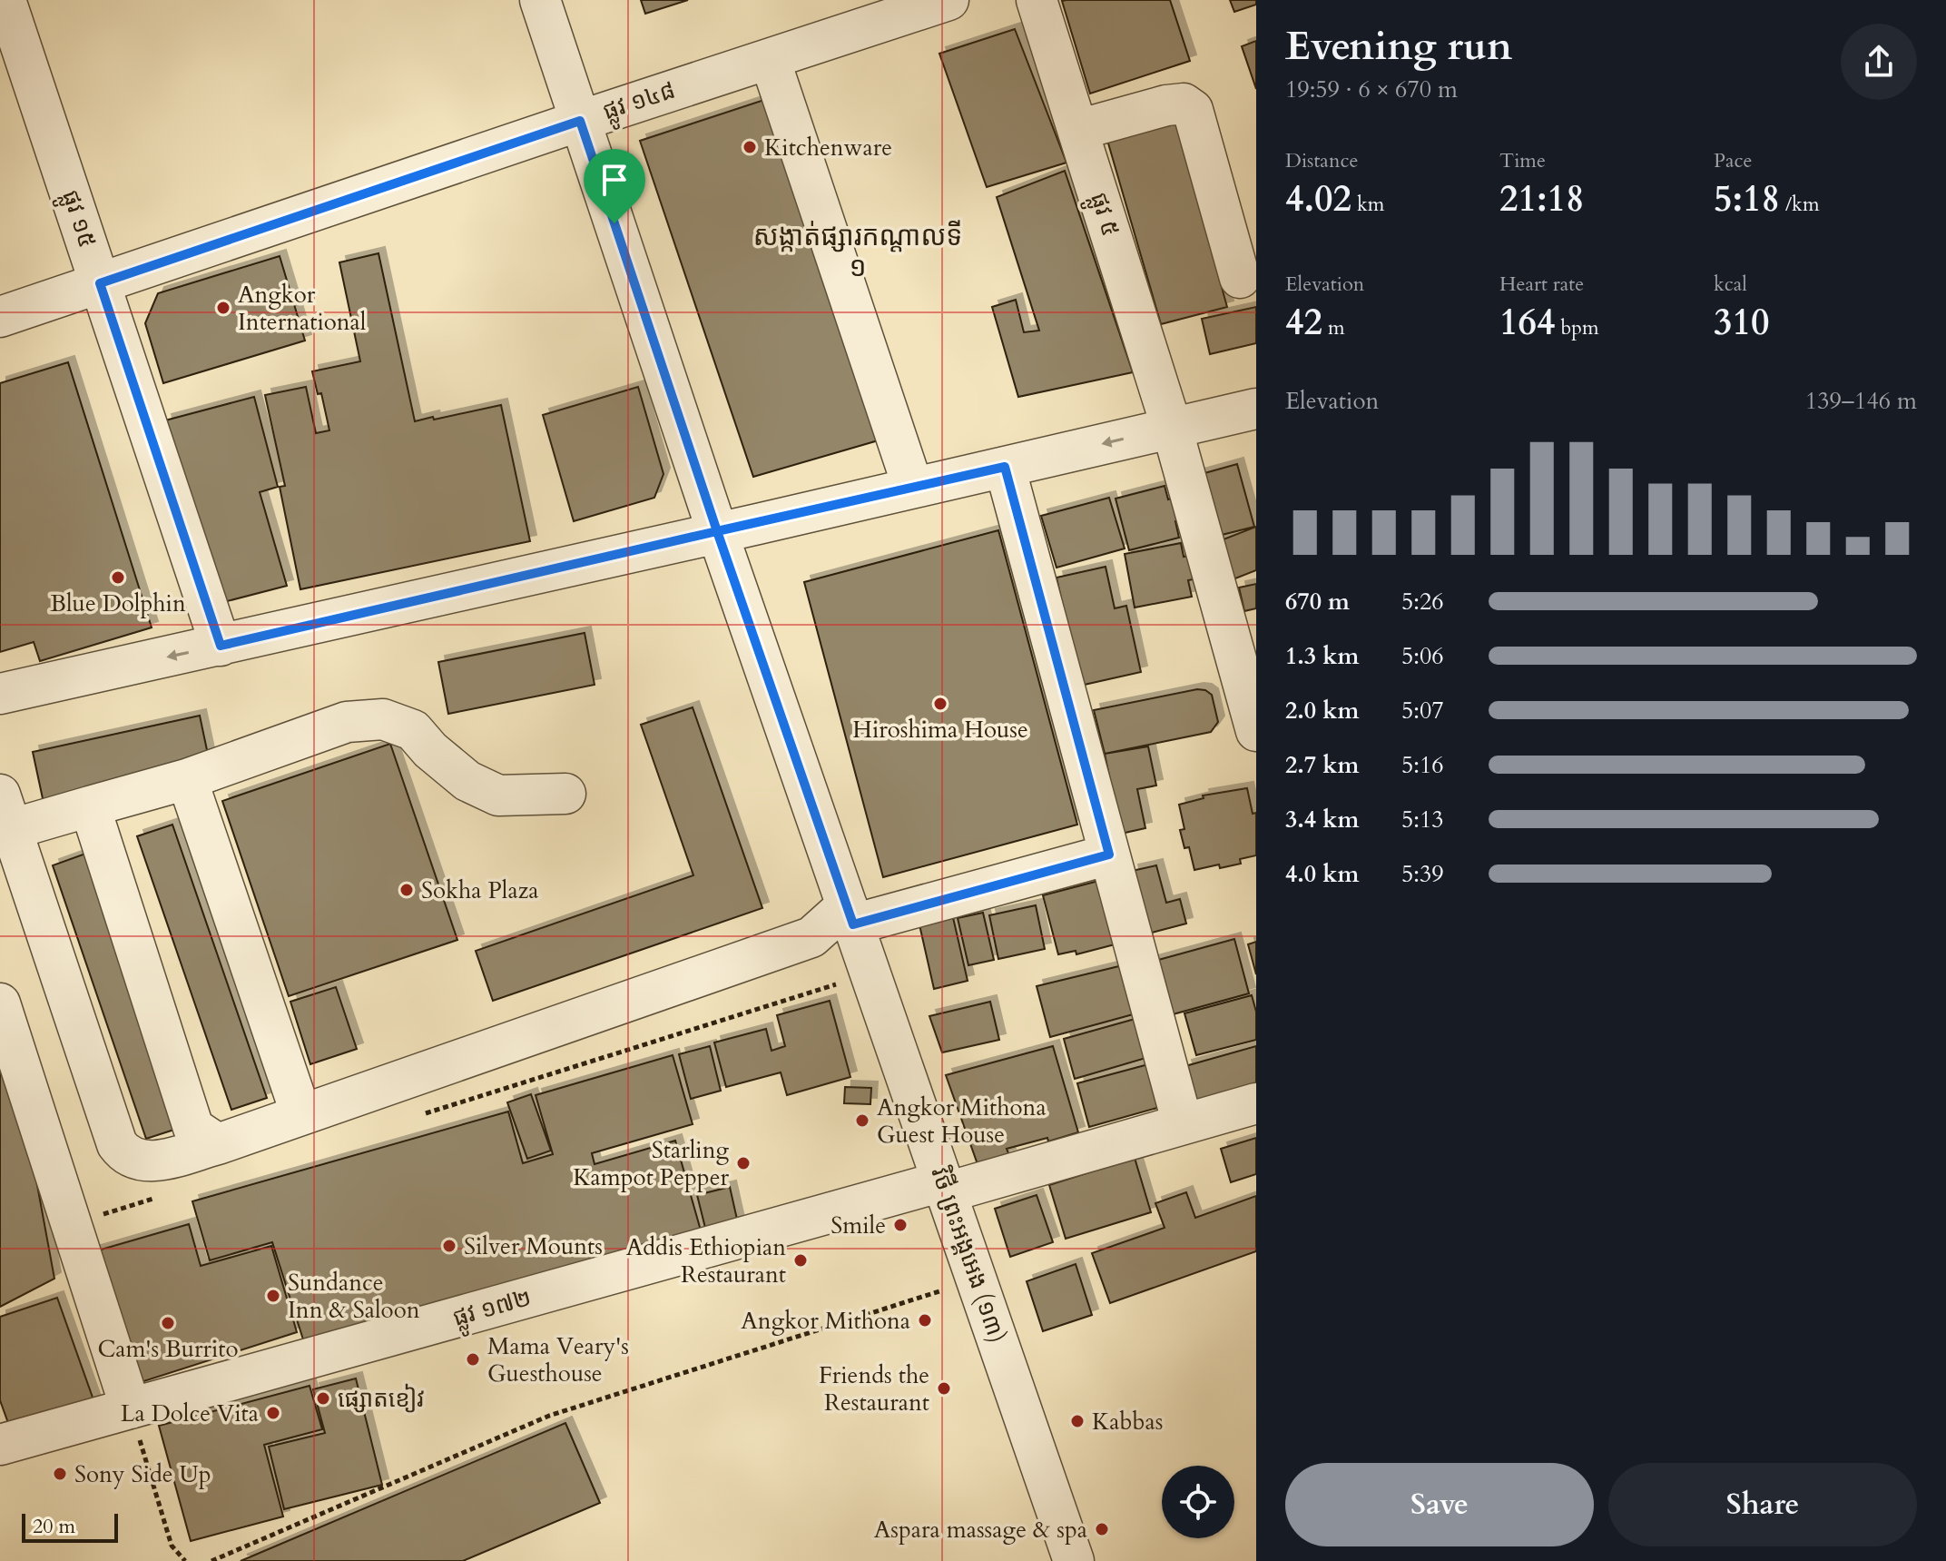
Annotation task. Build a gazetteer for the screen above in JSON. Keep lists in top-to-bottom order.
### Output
{
  "streets": {
    "street": [
      "ផ្លូវ ១៤៨",
      "ផ្លូវ ៥",
      "ផ្លូវ ១៥",
      "វិថី ព្រះអង្គអេង (១៣)",
      "ផ្លូវ ១៧២"
    ]
  },
  "crossings": [
    ["ផ្លូវ ១៤៨", "ផ្លូវ ១៥"],
    ["ផ្លូវ ១៤៨", "វិថី ព្រះអង្គអេង (១៣)"],
    ["វិថី ព្រះអង្គអេង (១៣)", "ផ្លូវ ១៧២"]
  ],
  "districts": ["សង្កាត់ផ្សារកណ្ដាលទី ១"],
  "places": [
    "Kitchenware",
    "Angkor International",
    "Blue Dolphin",
    "Hiroshima House",
    "Sokha Plaza",
    "Angkor Mithona Guest House",
    "Starling Kampot Pepper",
    "Smile",
    "Silver Mounts",
    "Addis Ethiopian Restaurant",
    "Sundance Inn & Saloon",
    "Angkor Mithona",
    "Cam's Burrito",
    "Mama Veary's Guesthouse",
    "Friends the Restaurant",
    "ផ្សោតខៀវ",
    "La Dolce Vita",
    "Kabbas",
    "Sony Side Up",
    "Aspara massage & spa"
  ],
  "scale_bar": "20 m",
  "page": {
    "heading": ["Evening run", "19:59 · 6 × 670 m"],
    "stats": [
      ["Distance", "4.02 km"],
      ["Time", "21:18"],
      ["Pace", "5:18 /km"],
      ["Elevation", "42 m"],
      ["Heart rate", "164 bpm"],
      ["kcal", "310"]
    ],
    "chart": ["Elevation", "139–146 m"],
    "list": [
      {
        "name": "670 m",
        "note": "5:26"
      },
      {
        "name": "1.3 km",
        "note": "5:06"
      },
      {
        "name": "2.0 km",
        "note": "5:07"
      },
      {
        "name": "2.7 km",
        "note": "5:16"
      },
      {
        "name": "3.4 km",
        "note": "5:13"
      },
      {
        "name": "4.0 km",
        "note": "5:39"
      }
    ],
    "buttons": ["Save", "Share"],
    "scale": "20 m"
  }
}
